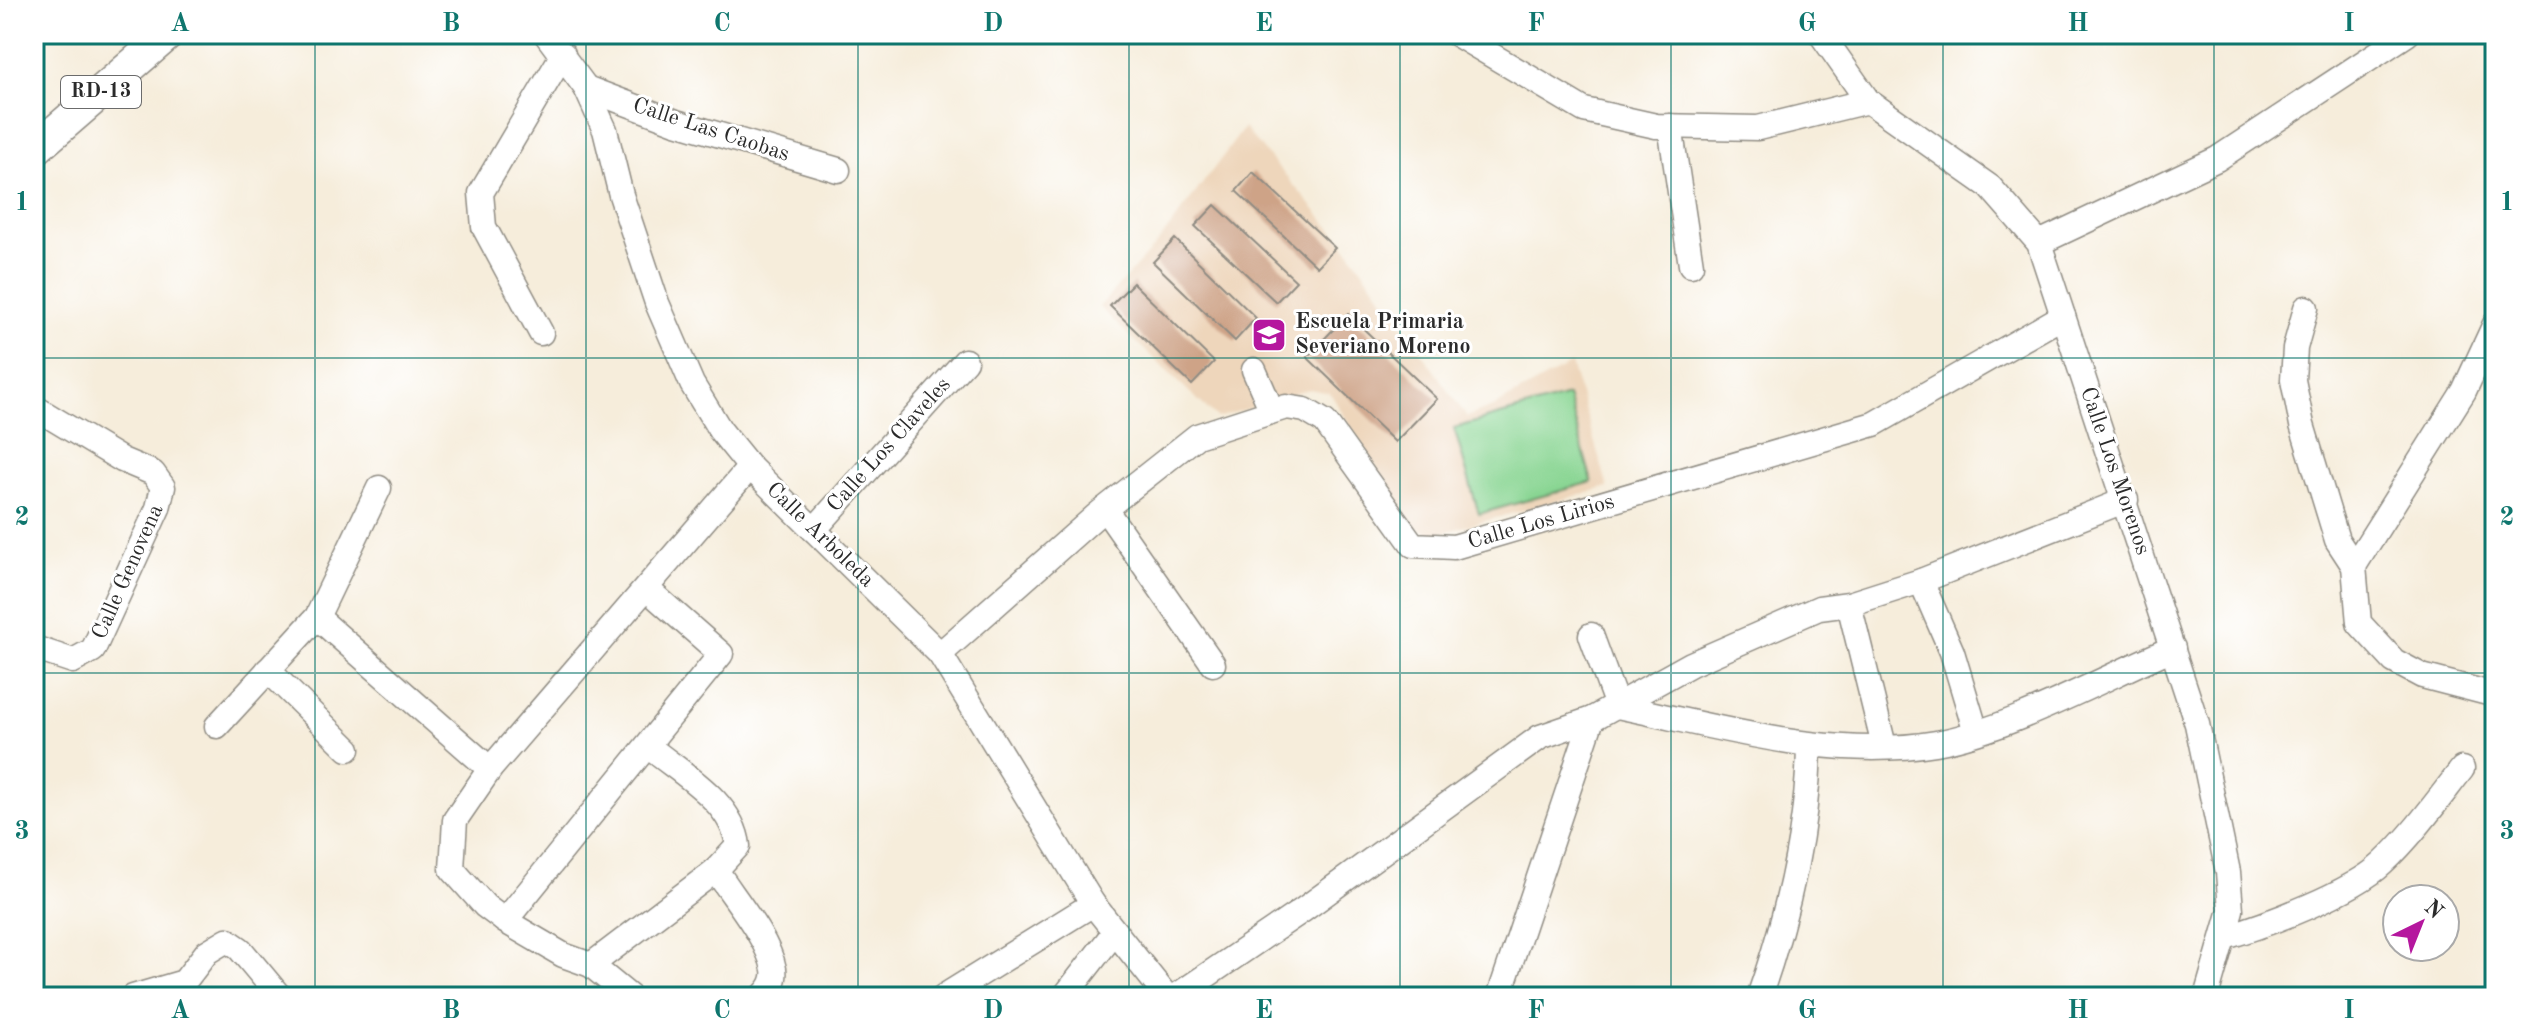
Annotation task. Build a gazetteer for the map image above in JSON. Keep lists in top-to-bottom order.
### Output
{
  "streets": {
    "main road": ["RD-13"],
    "street": [
      "Calle Las Caobas",
      "Calle Los Claveles",
      "Calle Los Morenos",
      "Calle Los Lirios",
      "Calle Arboleda",
      "Calle Genovena"
    ]
  },
  "crossings": [
    ["Calle Las Caobas", "Calle Arboleda"],
    ["Calle Los Claveles", "Calle Arboleda"],
    ["Calle Los Morenos", "Calle Los Lirios"],
    ["Calle Los Lirios", "Calle Arboleda"]
  ],
  "places": {
    "school or university": ["Escuela Primaria Severiano Moreno"]
  },
  "north": "top right",
  "grid": {
    "columns": [
      "A",
      "B",
      "C",
      "D",
      "E",
      "F",
      "G",
      "H",
      "I"
    ],
    "rows": ["1", "2", "3"]
  }
}
